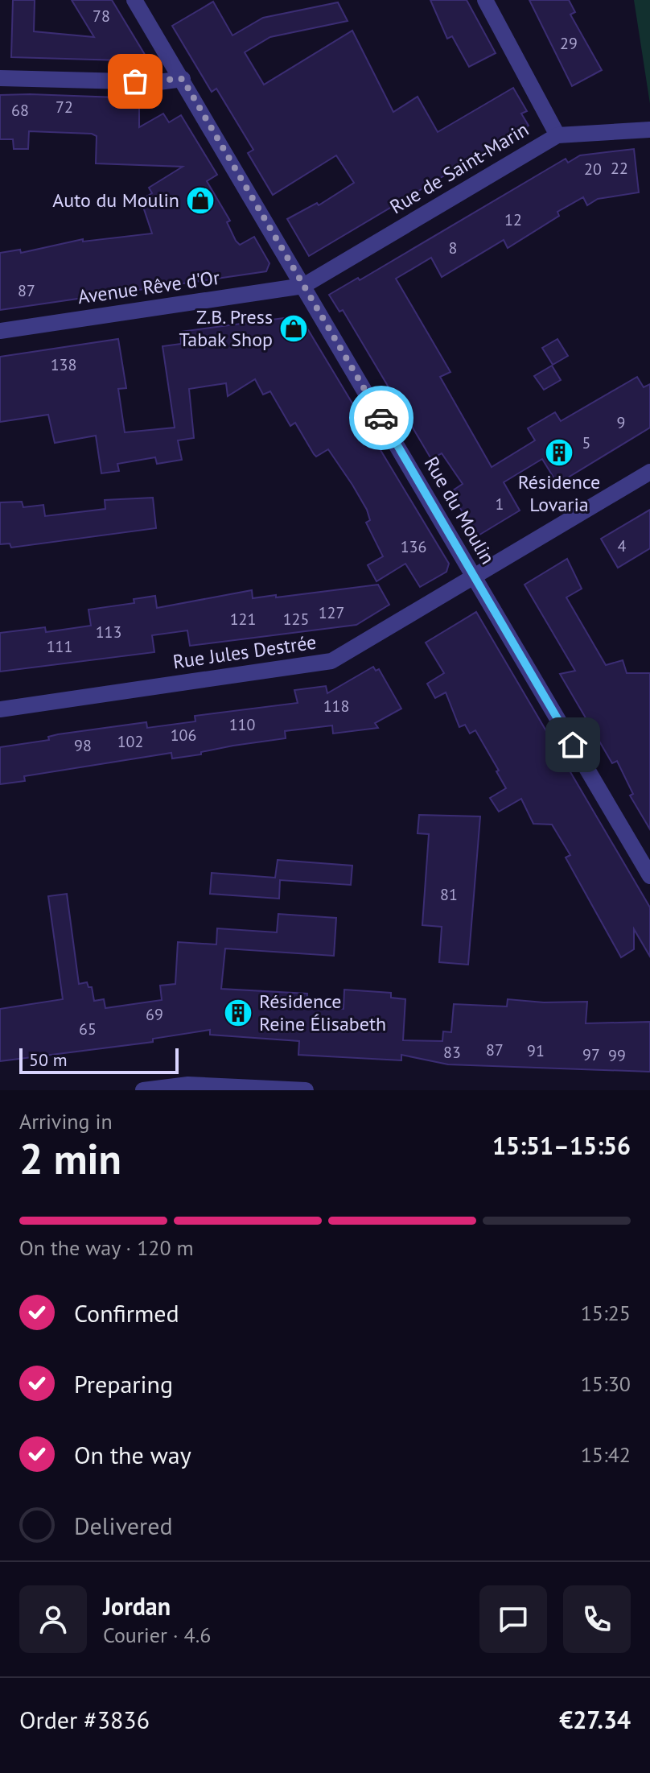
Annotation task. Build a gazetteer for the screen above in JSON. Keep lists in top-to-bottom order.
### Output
{
  "streets": {
    "street": [
      "Rue de Saint-Marin",
      "Avenue Rêve d'Or",
      "Rue du Moulin",
      "Rue Jules Destrée"
    ]
  },
  "crossings": [
    ["Rue de Saint-Marin", "Avenue Rêve d'Or"],
    ["Rue de Saint-Marin", "Rue du Moulin"],
    ["Avenue Rêve d'Or", "Rue du Moulin"],
    ["Rue du Moulin", "Rue Jules Destrée"]
  ],
  "places": {
    "shop": ["Auto du Moulin", "Z.B. Press Tabak Shop"],
    "building": ["Résidence Lovaria", "Résidence Reine Élisabeth"]
  },
  "house_numbers": [
    "78",
    "29",
    "72",
    "68",
    "22",
    "20",
    "12",
    "8",
    "87",
    "138",
    "9",
    "5",
    "1",
    "4",
    "136",
    "127",
    "121",
    "125",
    "113",
    "111",
    "118",
    "110",
    "106",
    "102",
    "98",
    "81",
    "69",
    "65",
    "87",
    "91",
    "83",
    "97",
    "99"
  ],
  "scale_bar": "50 m",
  "page": {
    "scale": "50 m",
    "heading": ["2 min", "Arriving in", "15:51–15:56"],
    "panel": [
      "Jordan",
      "Courier · 4.6",
      "Order #3836",
      "€27.34"
    ],
    "bar": "On the way · 120 m",
    "list": [
      ["Confirmed", "15:25"],
      ["Preparing", "15:30"],
      ["On the way", "15:42"],
      "Delivered"
    ]
  }
}
